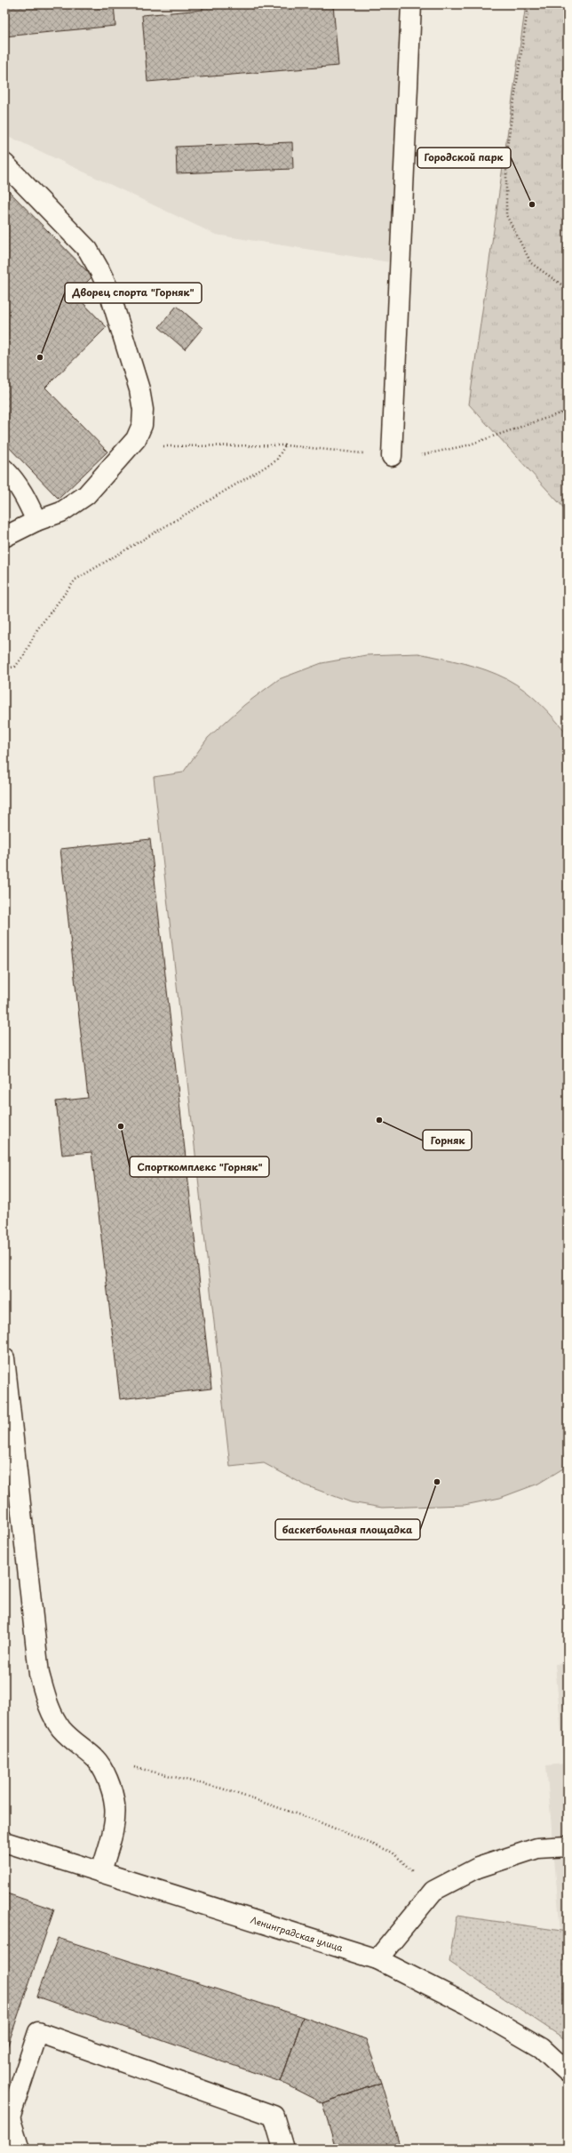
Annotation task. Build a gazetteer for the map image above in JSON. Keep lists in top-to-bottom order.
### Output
{
  "streets": {
    "street": ["Ленинградская улица"]
  },
  "places": [
    "Городской парк",
    "Дворец спорта \"Горняк\"",
    "Горняк",
    "Спорткомплекс \"Горняк\"",
    "баскетбольная площадка"
  ]
}
